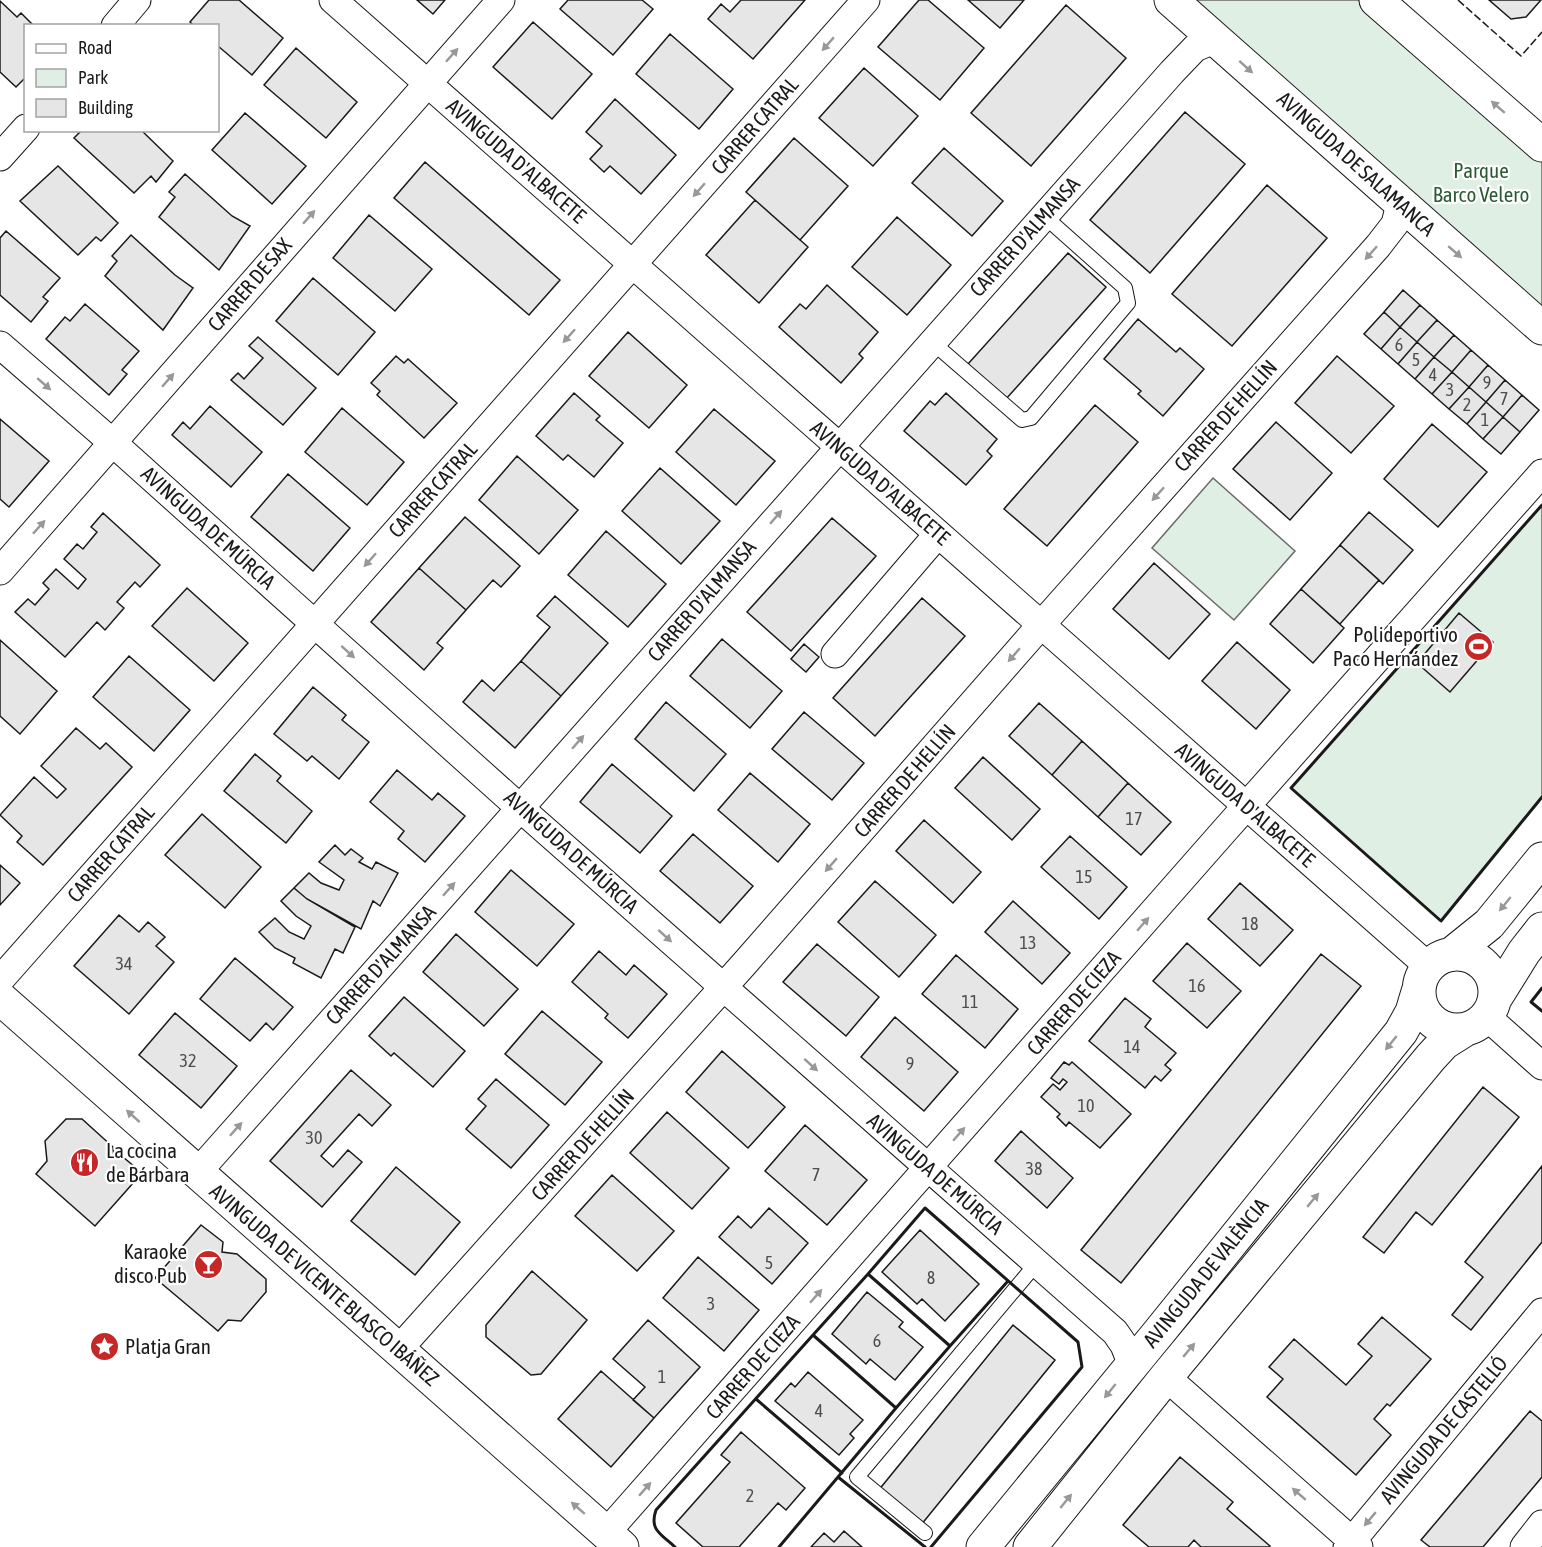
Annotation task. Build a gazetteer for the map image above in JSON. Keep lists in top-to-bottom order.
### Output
{
  "streets": {
    "street": [
      "CARRER CATRAL",
      "AVINGUDA D'ALBACETE",
      "AVINGUDA DE SALAMANCA",
      "CARRER D'ALMANSA",
      "CARRER DE SAX",
      "CARRER DE HELLÍN",
      "AVINGUDA DE MÚRCIA",
      "CARRER DE CIEZA",
      "AVINGUDA DE VALÈNCIA",
      "AVINGUDA DE VICENTE BLASCO IBÁÑEZ",
      "AVINGUDA DE CASTELLÓ"
    ]
  },
  "crossings": [
    ["CARRER CATRAL", "AVINGUDA D'ALBACETE"],
    ["CARRER CATRAL", "AVINGUDA DE MÚRCIA"],
    ["AVINGUDA D'ALBACETE", "CARRER D'ALMANSA"],
    ["AVINGUDA D'ALBACETE", "CARRER DE SAX"],
    ["AVINGUDA D'ALBACETE", "CARRER DE HELLÍN"],
    ["AVINGUDA D'ALBACETE", "CARRER DE CIEZA"],
    ["AVINGUDA D'ALBACETE", "AVINGUDA DE VALÈNCIA"],
    ["AVINGUDA DE SALAMANCA", "CARRER D'ALMANSA"],
    ["AVINGUDA DE SALAMANCA", "CARRER DE HELLÍN"],
    ["CARRER D'ALMANSA", "AVINGUDA DE MÚRCIA"],
    ["CARRER D'ALMANSA", "AVINGUDA DE VICENTE BLASCO IBÁÑEZ"],
    ["CARRER DE SAX", "AVINGUDA DE MÚRCIA"],
    ["CARRER DE HELLÍN", "AVINGUDA DE MÚRCIA"],
    ["CARRER DE HELLÍN", "AVINGUDA DE VICENTE BLASCO IBÁÑEZ"],
    ["AVINGUDA DE MÚRCIA", "CARRER DE CIEZA"],
    ["AVINGUDA DE MÚRCIA", "AVINGUDA DE VALÈNCIA"],
    ["CARRER DE CIEZA", "AVINGUDA DE VICENTE BLASCO IBÁÑEZ"]
  ],
  "one_way": [
    "CARRER CATRAL",
    "CARRER D'ALMANSA",
    "CARRER DE SAX",
    "CARRER DE HELLÍN",
    "AVINGUDA DE MÚRCIA",
    "CARRER DE CIEZA",
    "AVINGUDA DE VICENTE BLASCO IBÁÑEZ",
    "AVINGUDA DE CASTELLÓ"
  ],
  "parks": ["Parque Barco Velero"],
  "places": {
    "sports": ["Polideportivo Paco Hernández"],
    "restaurant": ["La cocina de Bárbara"],
    "bar": ["Karaoke disco Pub"],
    "place": ["Platja Gran"]
  },
  "house_numbers": [
    "6",
    "5",
    "4",
    "9",
    "3",
    "7",
    "2",
    "1",
    "17",
    "15",
    "18",
    "13",
    "34",
    "16",
    "11",
    "14",
    "32",
    "9",
    "10",
    "30",
    "38",
    "7",
    "5",
    "8",
    "3",
    "6",
    "1",
    "4",
    "2"
  ],
  "legend": ["Road", "Park", "Building"]
}
